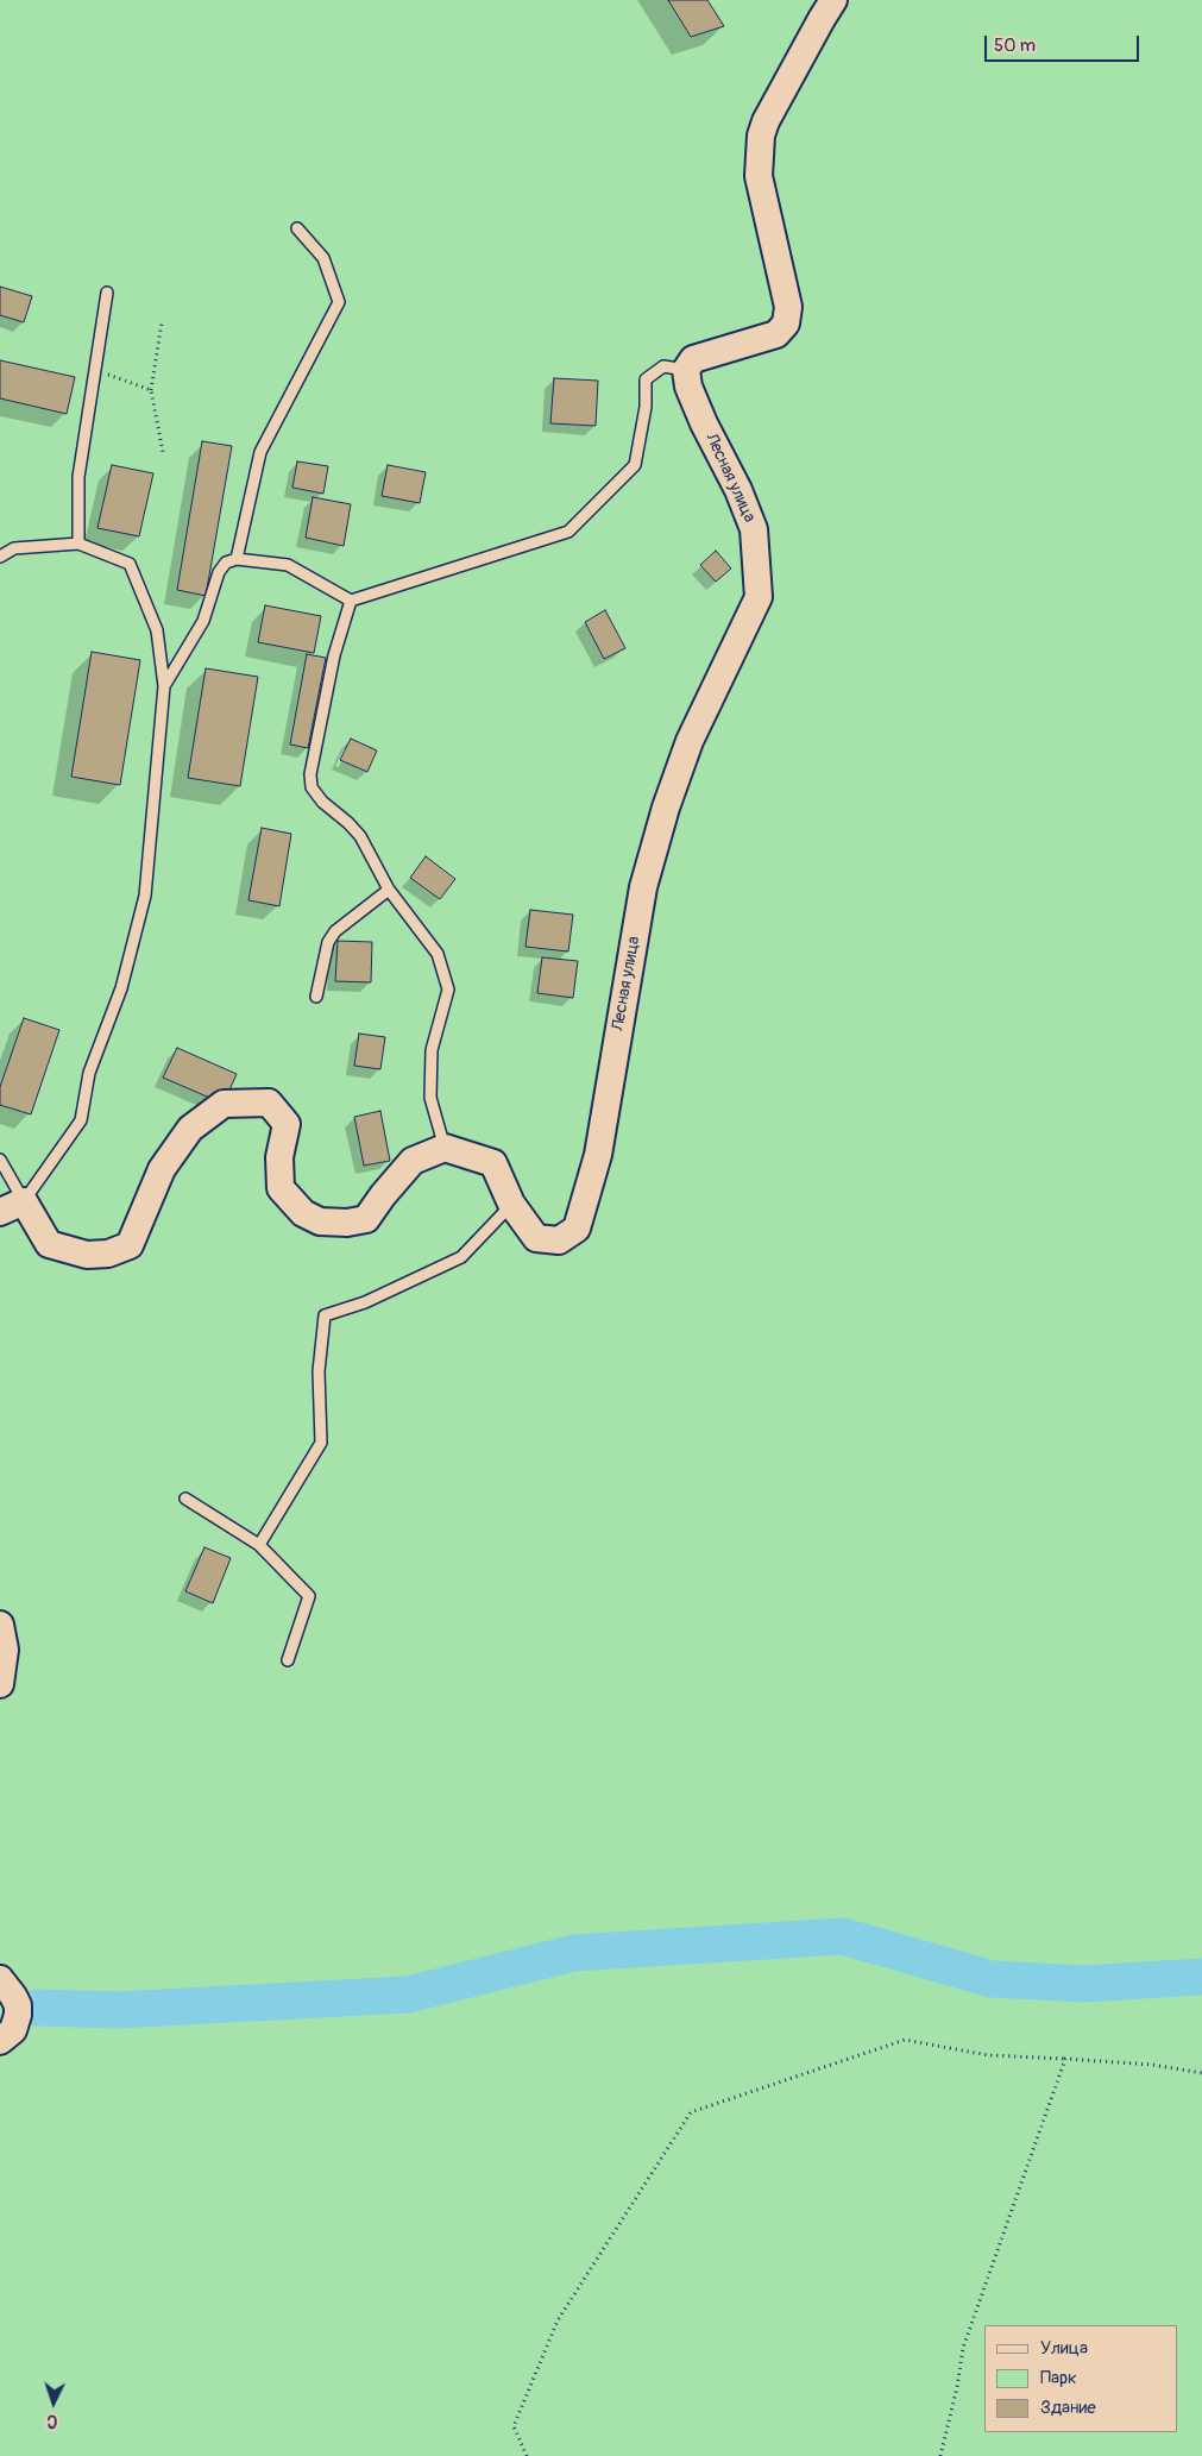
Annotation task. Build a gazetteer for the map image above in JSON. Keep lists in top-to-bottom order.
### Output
{
  "streets": {
    "street": ["Лесная улица"]
  },
  "legend": ["Улица", "Парк", "Здание"],
  "scale_bar": "50 m",
  "north": "bottom"
}
